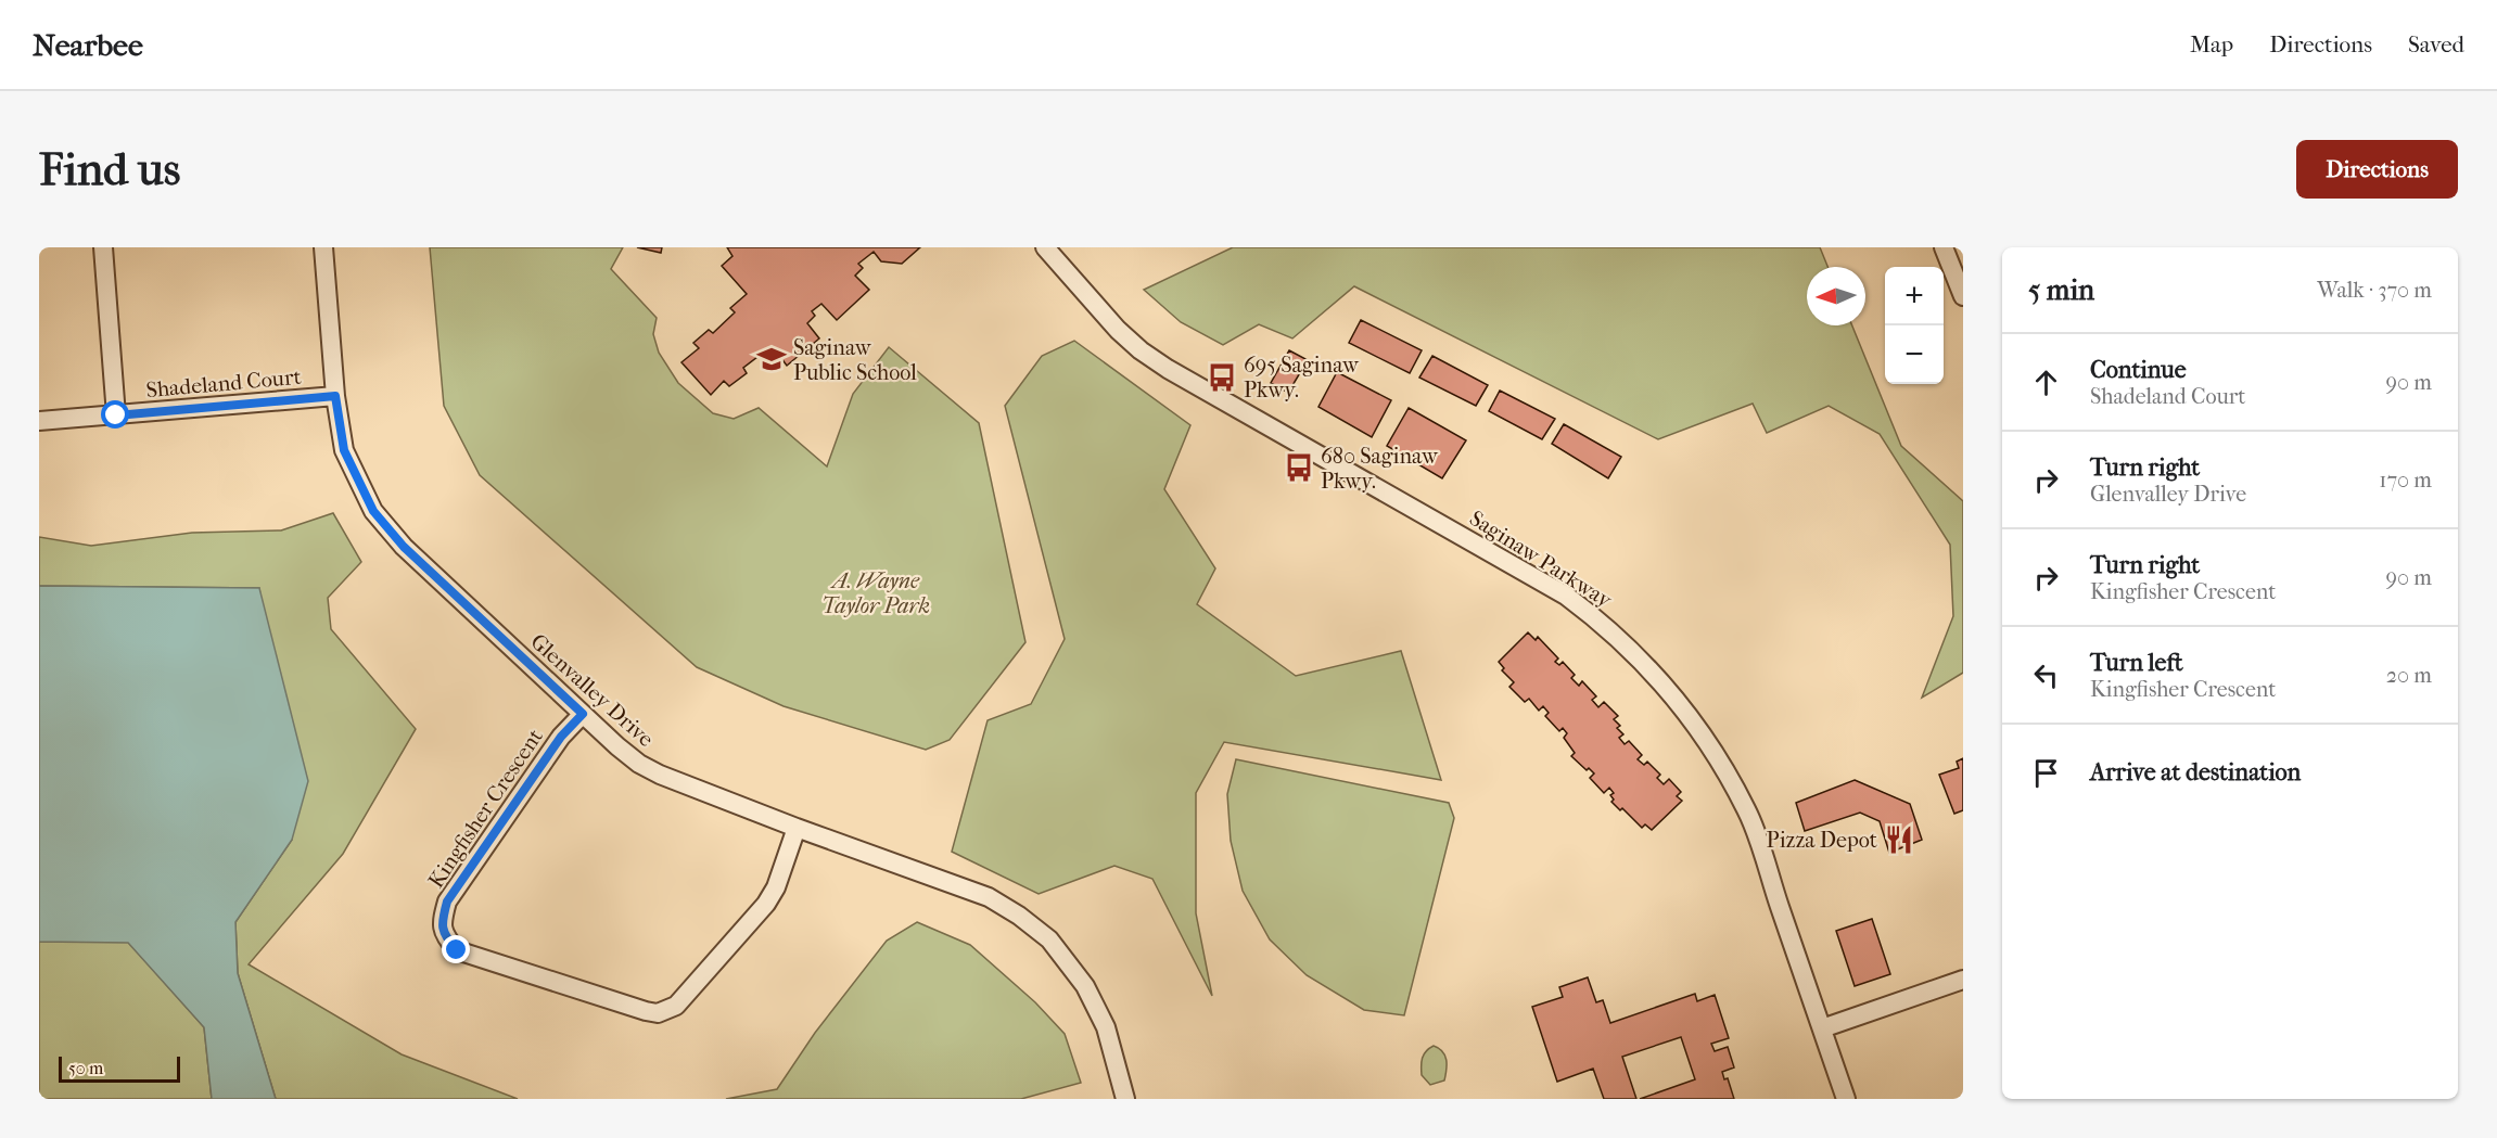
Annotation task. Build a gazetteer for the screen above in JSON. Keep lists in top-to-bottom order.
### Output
{
  "streets": {
    "street": [
      "Shadeland Court",
      "Saginaw Parkway",
      "Glenvalley Drive",
      "Kingfisher Crescent"
    ]
  },
  "crossings": [
    ["Shadeland Court", "Glenvalley Drive"],
    ["Glenvalley Drive", "Kingfisher Crescent"]
  ],
  "parks": ["A. Wayne Taylor Park"],
  "places": {
    "school or university": ["Saginaw Public School"],
    "bus stop": ["695 Saginaw Pkwy.", "680 Saginaw Pkwy."],
    "restaurant": ["Pizza Depot"]
  },
  "scale_bar": "50 m",
  "north": "left",
  "page": {
    "header": "Nearbee",
    "nav": ["Map", "Directions", "Saved"],
    "buttons": "Directions",
    "title": "Find us",
    "heading": ["5 min", "Walk · 370 m"],
    "map_buttons": ["+", "−"],
    "list": [
      ["Continue", "Shadeland Court", "90 m"],
      ["Turn right", "Glenvalley Drive", "170 m"],
      ["Turn right", "Kingfisher Crescent", "90 m"],
      ["Turn left", "Kingfisher Crescent", "20 m"],
      "Arrive at destination"
    ],
    "scale": "50 m"
  }
}
